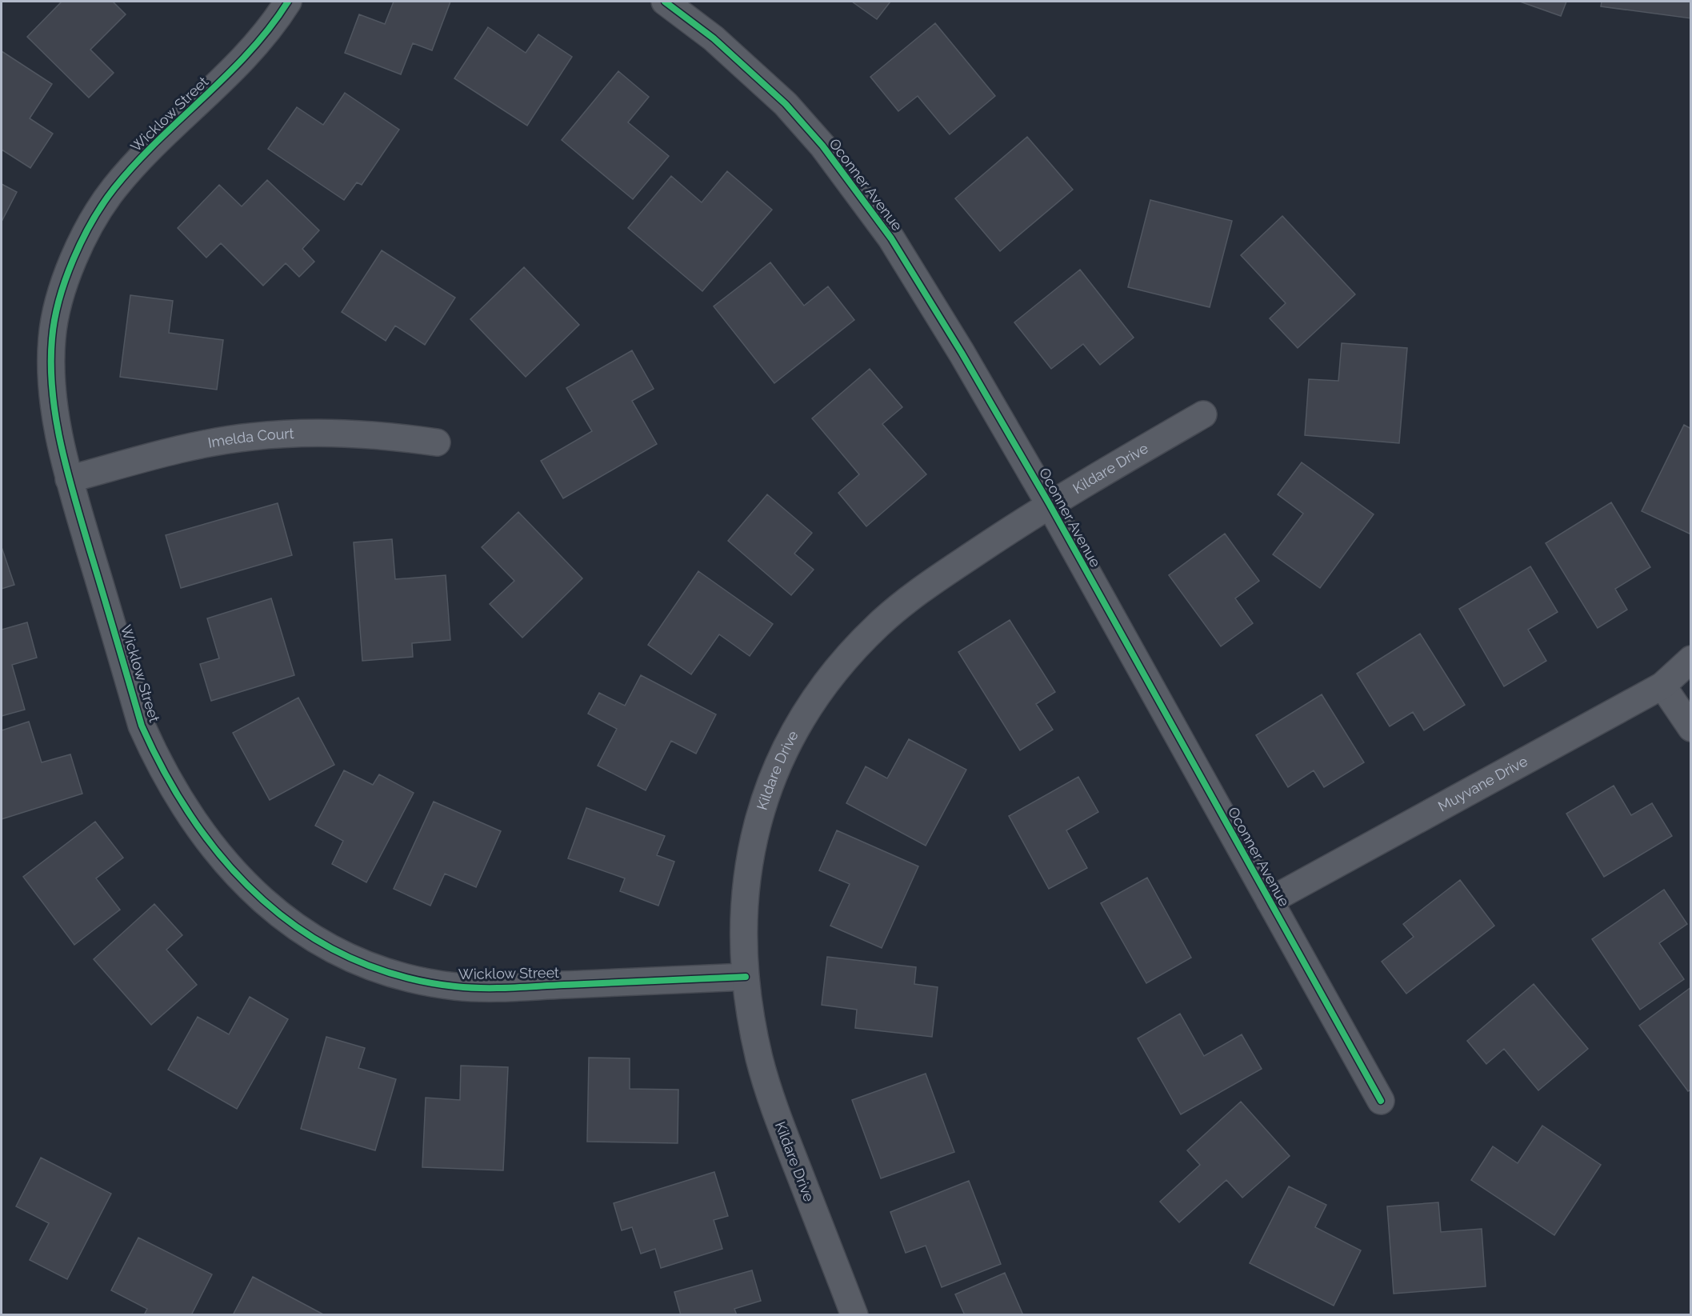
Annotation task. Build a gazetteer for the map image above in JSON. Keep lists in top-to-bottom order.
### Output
{
  "streets": {
    "street": [
      "Wicklow Street",
      "Oconner Avenue",
      "Imelda Court",
      "Kildare Drive",
      "Muyvane Drive"
    ]
  },
  "crossings": [
    ["Wicklow Street", "Imelda Court"],
    ["Wicklow Street", "Kildare Drive"],
    ["Oconner Avenue", "Kildare Drive"],
    ["Oconner Avenue", "Muyvane Drive"]
  ]
}
